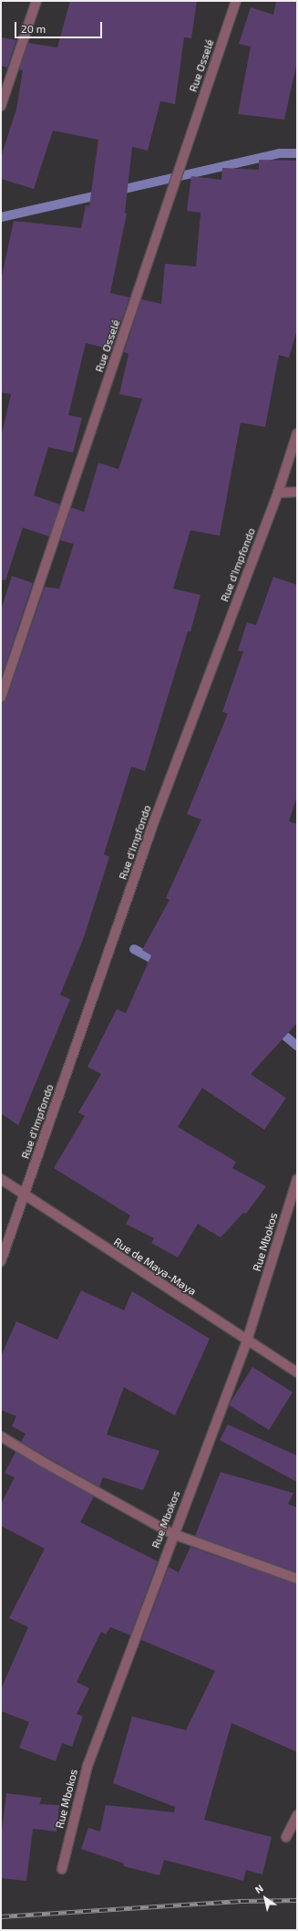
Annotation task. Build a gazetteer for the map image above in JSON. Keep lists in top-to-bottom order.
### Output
{
  "streets": {
    "street": [
      "Rue Osselé",
      "Rue d'Impfondo",
      "Rue Mbokos",
      "Rue de Maya-Maya"
    ]
  },
  "crossings": [
    ["Rue d'Impfondo", "Rue de Maya-Maya"],
    ["Rue Mbokos", "Rue de Maya-Maya"]
  ],
  "scale_bar": "20 m",
  "north": "top left"
}
